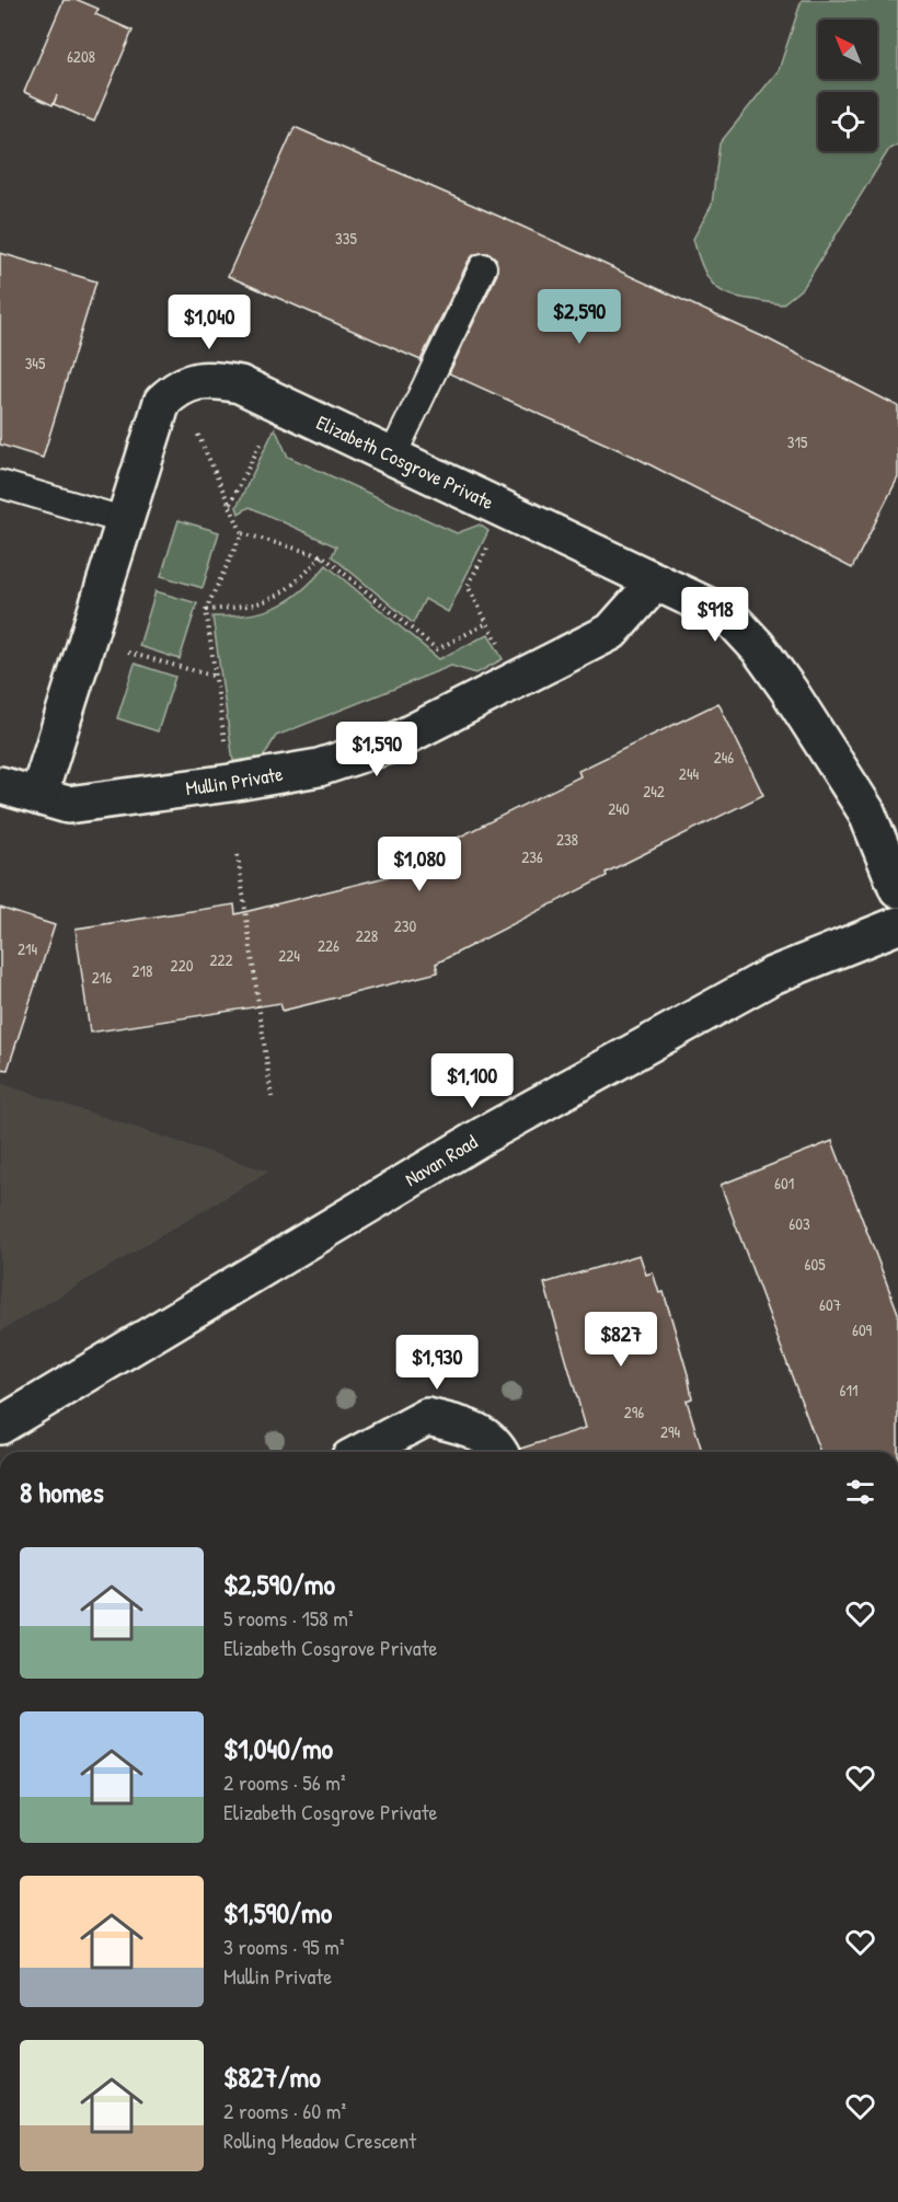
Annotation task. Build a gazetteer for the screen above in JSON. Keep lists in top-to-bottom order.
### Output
{
  "streets": {
    "street": ["Elizabeth Cosgrove Private", "Mullin Private", "Navan Road"]
  },
  "crossings": [
    ["Elizabeth Cosgrove Private", "Mullin Private"]
  ],
  "house_numbers": [
    "6208",
    "335",
    "345",
    "315",
    "246",
    "244",
    "242",
    "240",
    "238",
    "236",
    "230",
    "228",
    "226",
    "214",
    "224",
    "222",
    "220",
    "218",
    "216",
    "601",
    "603",
    "605",
    "607",
    "609",
    "611",
    "296",
    "294"
  ],
  "north": "top left",
  "page": {
    "price": [
      "$2,590",
      "$1,040",
      "$918",
      "$1,590",
      "$1,080",
      "$1,100",
      "$827",
      "$1,930"
    ],
    "heading": "8 homes",
    "list": [
      {
        "name": "$2,590/mo",
        "note": "5 rooms · 158 m² · Elizabeth Cosgrove Private"
      },
      {
        "name": "$1,040/mo",
        "note": "2 rooms · 56 m² · Elizabeth Cosgrove Private"
      },
      {
        "name": "$1,590/mo",
        "note": "3 rooms · 95 m² · Mullin Private"
      },
      {
        "name": "$827/mo",
        "note": "2 rooms · 60 m² · Rolling Meadow Crescent"
      }
    ]
  }
}
